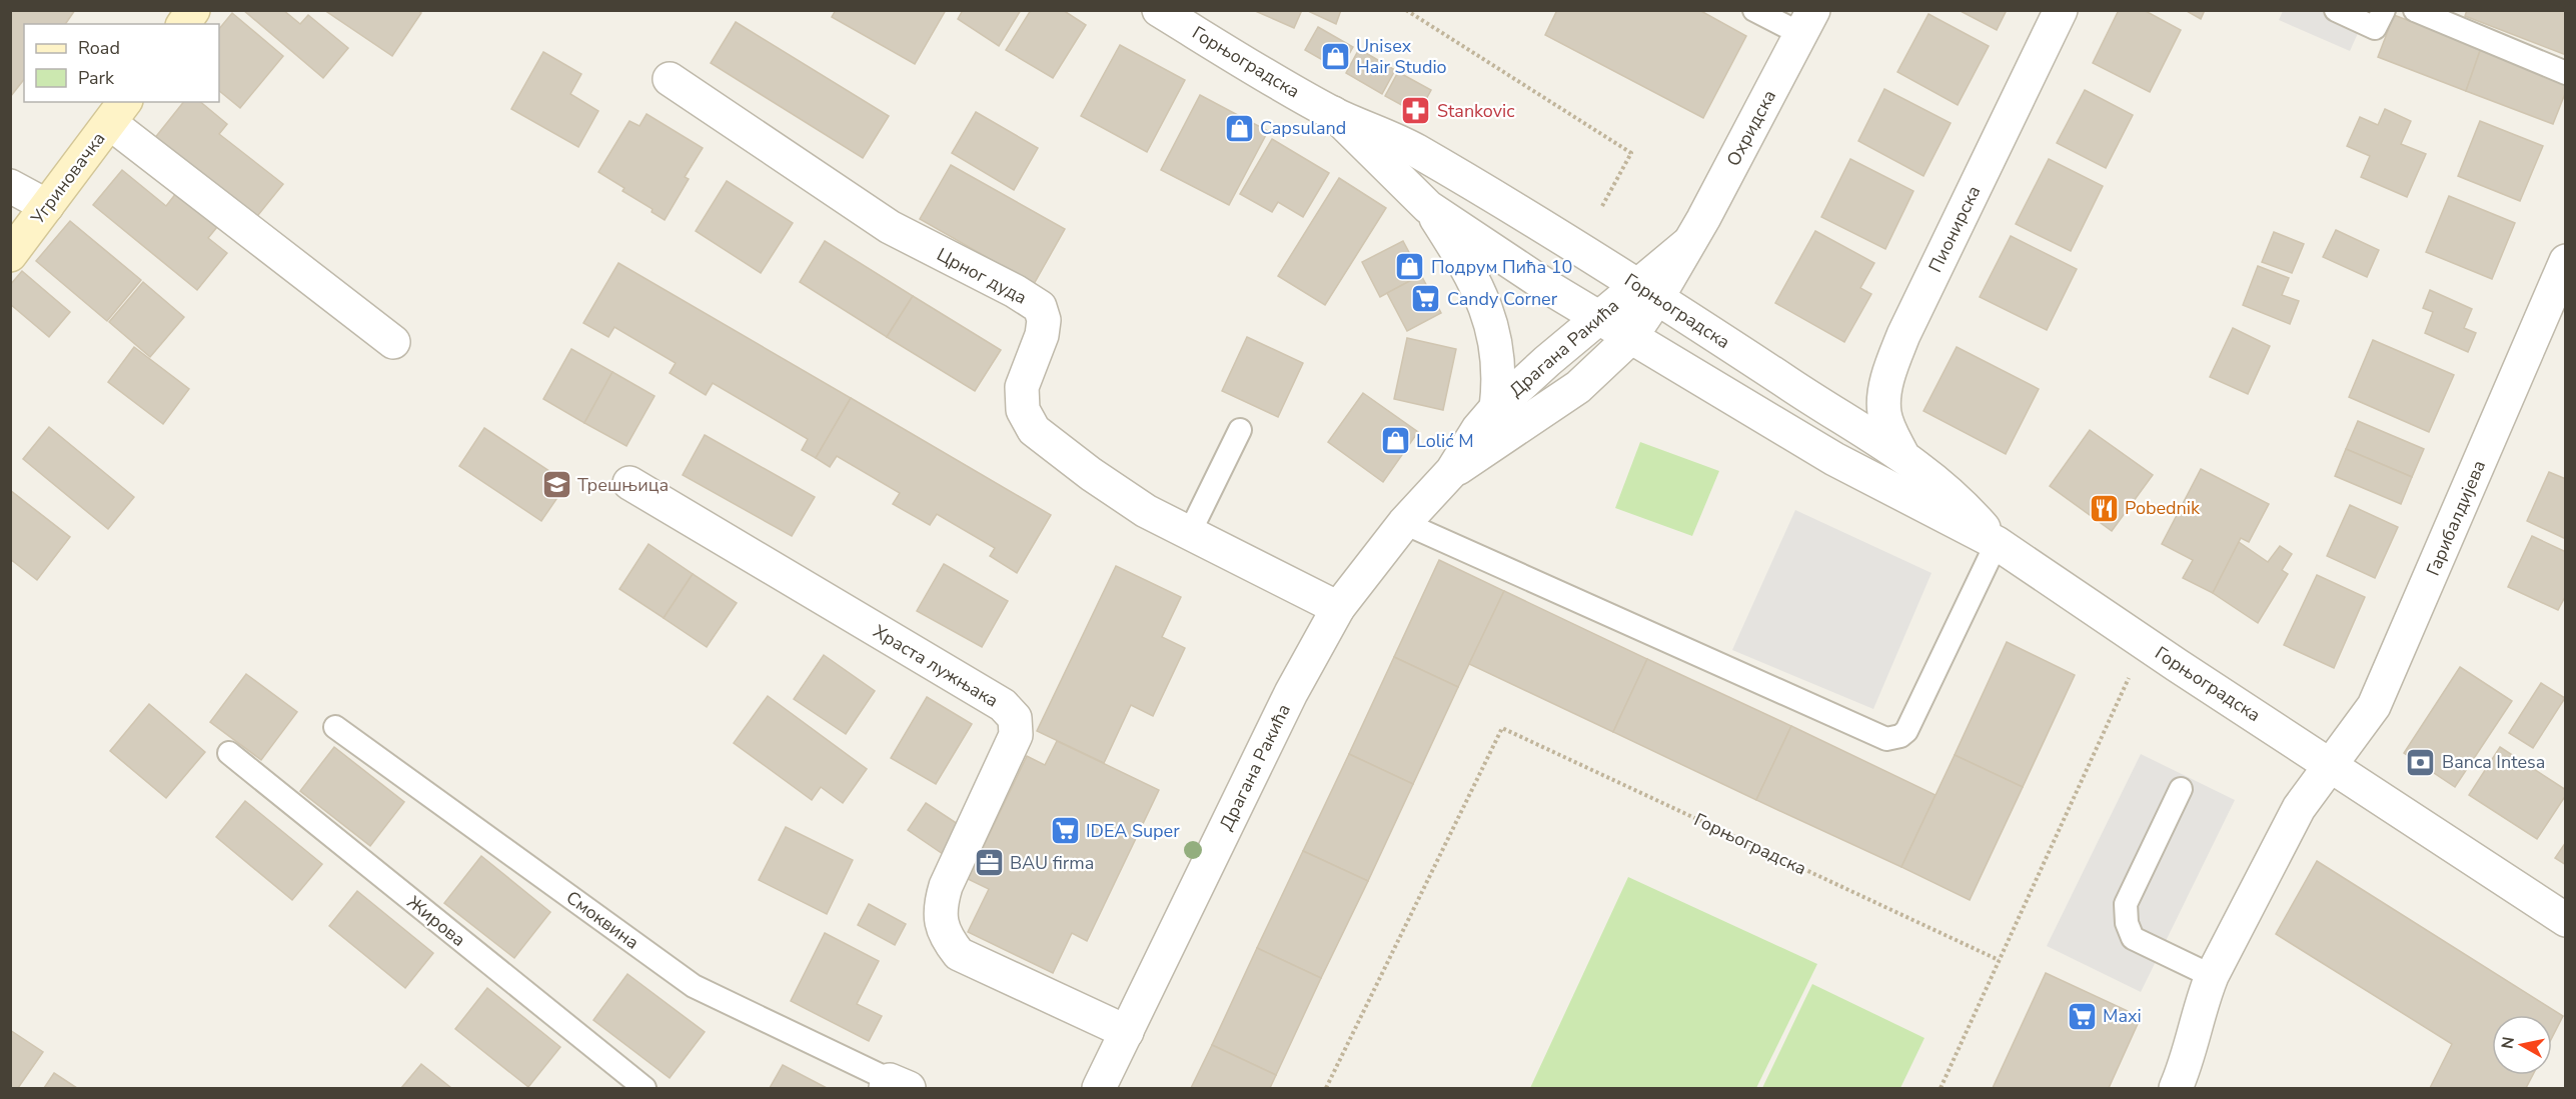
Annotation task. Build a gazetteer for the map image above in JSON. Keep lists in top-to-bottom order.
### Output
{
  "streets": {
    "main road": ["Угриновачка"],
    "street": [
      "Горњоградска",
      "Охридска",
      "Пионирска",
      "Црног дуда",
      "Драгана Ракића",
      "Гарибалдијева",
      "Храста лужњака"
    ],
    "lane": ["Смоквина", "Жирова"]
  },
  "crossings": [
    ["Горњоградска", "Пионирска"],
    ["Горњоградска", "Драгана Ракића"],
    ["Горњоградска", "Гарибалдијева"],
    ["Охридска", "Драгана Ракића"],
    ["Црног дуда", "Драгана Ракића"],
    ["Драгана Ракића", "Храста лужњака"]
  ],
  "places": {
    "shop": [
      "Unisex Hair Studio",
      "Capsuland",
      "Подрум Пића 10",
      "Lolić M"
    ],
    "pharmacy": ["Stankovic"],
    "supermarket": ["Candy Corner", "IDEA Super", "Maxi"],
    "school or university": ["Трешњица"],
    "restaurant": ["Pobednik"],
    "bank": ["Banca Intesa"],
    "office": ["BAU firma"]
  },
  "legend": ["Road", "Park"],
  "north": "left"
}
